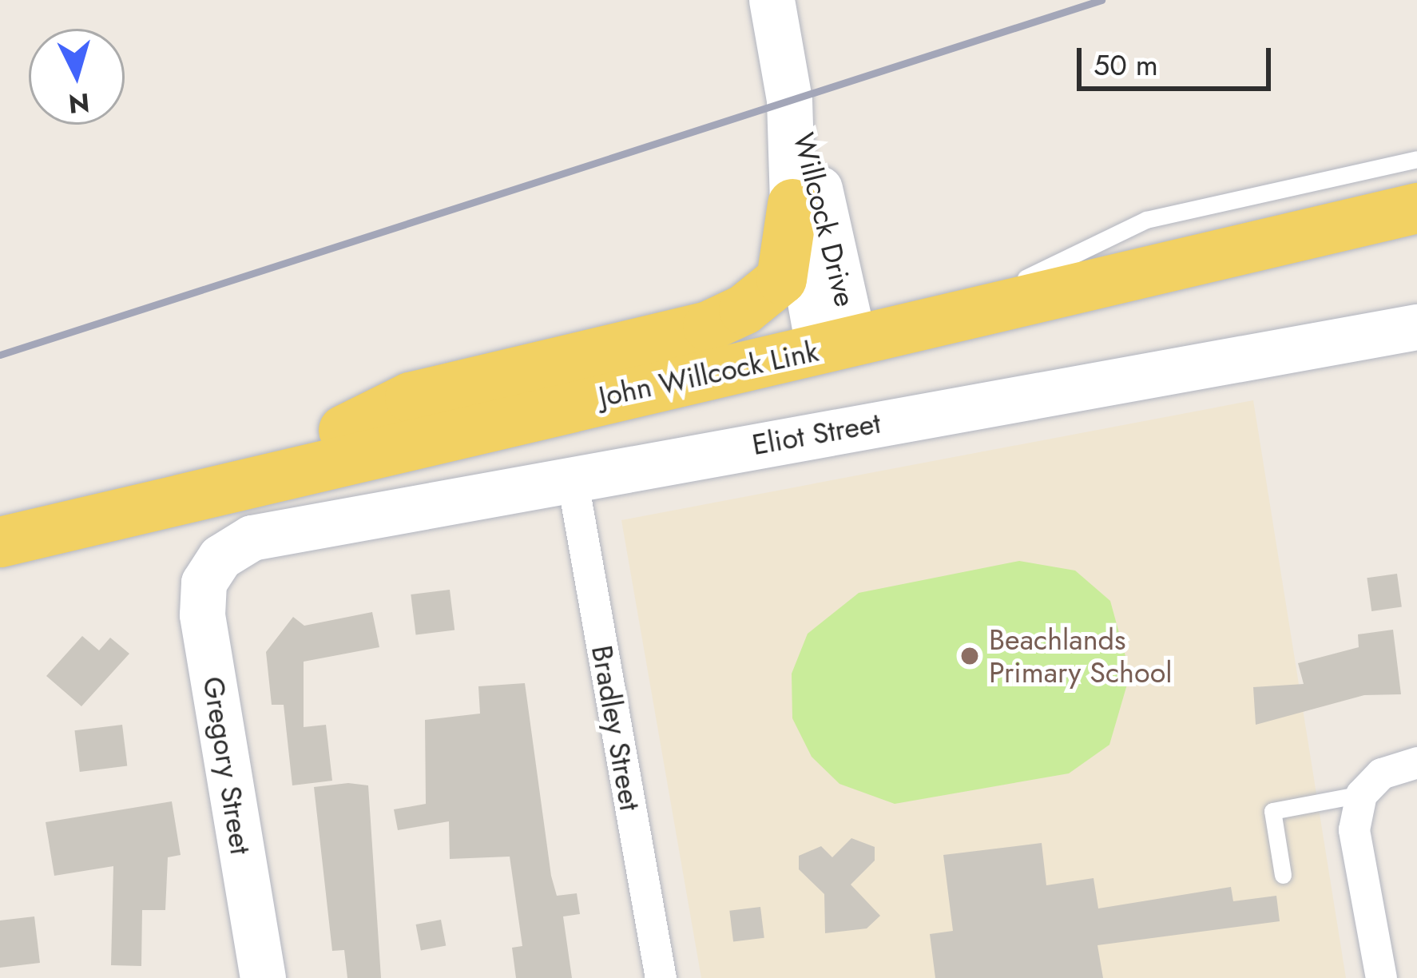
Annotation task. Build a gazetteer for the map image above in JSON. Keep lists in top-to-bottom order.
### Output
{
  "streets": {
    "main road": ["John Willcock Link"],
    "street": [
      "Willcock Drive",
      "Eliot Street",
      "Bradley Street",
      "Gregory Street"
    ]
  },
  "crossings": [
    ["Willcock Drive", "John Willcock Link"],
    ["Eliot Street", "Bradley Street"],
    ["Eliot Street", "Gregory Street"]
  ],
  "places": ["Beachlands Primary School"],
  "scale_bar": "50 m",
  "north": "bottom"
}
